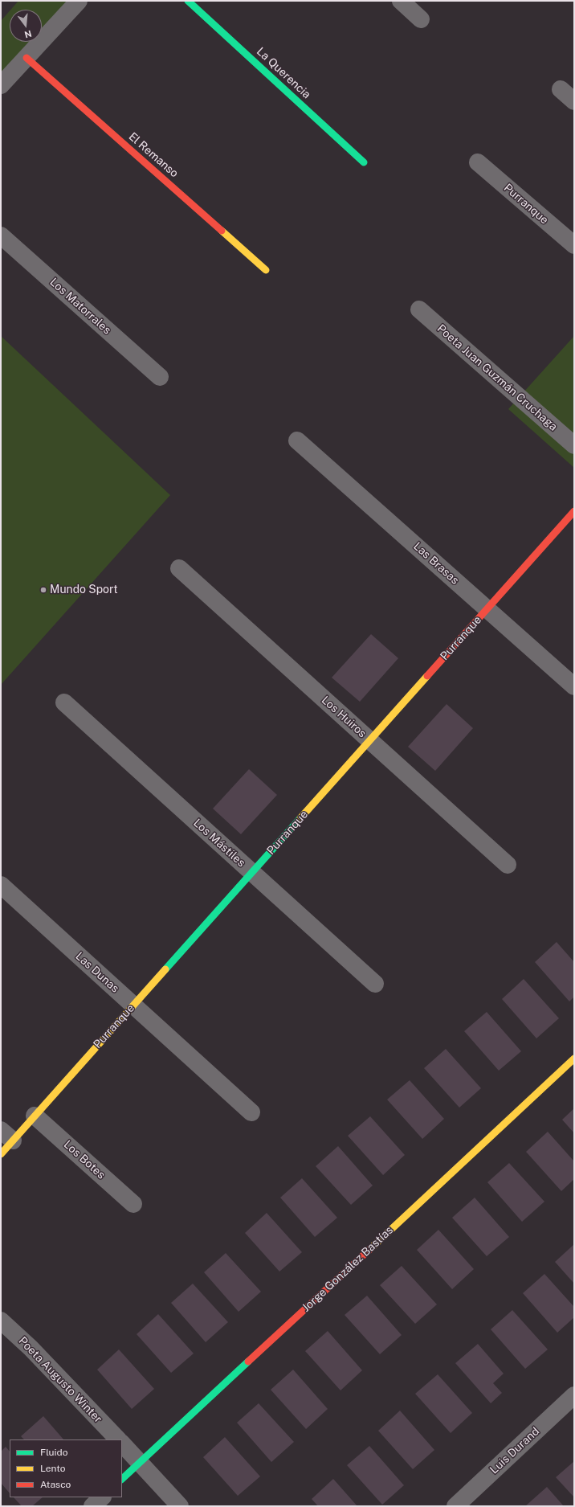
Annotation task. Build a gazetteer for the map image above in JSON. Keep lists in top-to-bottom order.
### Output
{
  "streets": {
    "street": [
      "La Querencia",
      "El Remanso",
      "Purranque",
      "Los Matorrales",
      "Poeta Juan Guzmán Cruchaga",
      "Las Brasas",
      "Los Huiros",
      "Los Mástiles",
      "Las Dunas",
      "Los Botes",
      "Jorge González Bastías",
      "Poeta Augusto Winter",
      "Luis Durand"
    ]
  },
  "crossings": [
    ["Purranque", "Las Brasas"],
    ["Purranque", "Los Huiros"],
    ["Purranque", "Los Mástiles"],
    ["Purranque", "Las Dunas"],
    ["Purranque", "Los Botes"]
  ],
  "places": ["Mundo Sport"],
  "legend": ["Fluido", "Lento", "Atasco"],
  "north": "bottom"
}
